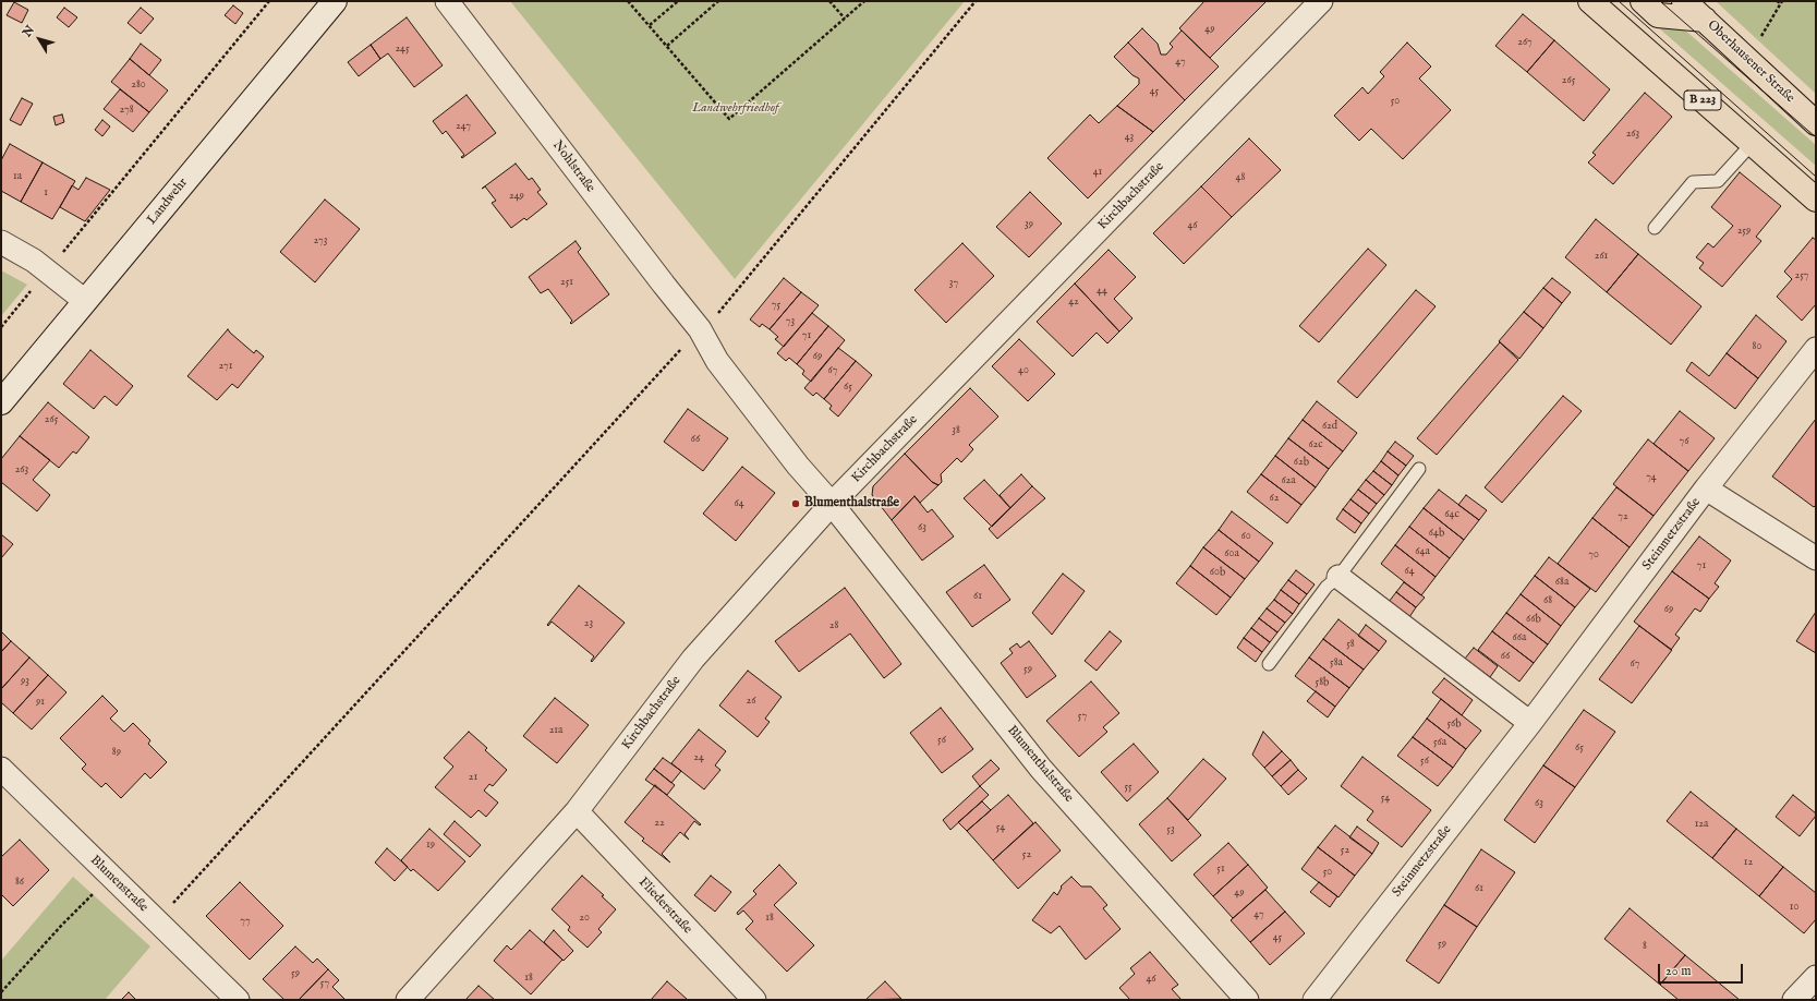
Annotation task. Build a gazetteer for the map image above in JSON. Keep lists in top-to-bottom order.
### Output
{
  "streets": {
    "main road": ["Oberhausener Straße", "B 223"],
    "street": [
      "Nohlstraße",
      "Kirchbachstraße",
      "Landwehr",
      "Steinmetzstraße",
      "Blumenthalstraße",
      "Blumenstraße",
      "Fliederstraße"
    ]
  },
  "crossings": [
    ["Nohlstraße", "Blumenthalstraße"],
    ["Kirchbachstraße", "Blumenthalstraße"],
    ["Kirchbachstraße", "Fliederstraße"]
  ],
  "parks": ["Landwehrfriedhof"],
  "places": ["Blumenthalstraße"],
  "house_numbers": [
    "49",
    "267",
    "245",
    "47",
    "265",
    "280",
    "45",
    "50",
    "278",
    "247",
    "263",
    "43",
    "41",
    "1a",
    "48",
    "1",
    "249",
    "39",
    "46",
    "259",
    "273",
    "261",
    "257",
    "251",
    "37",
    "44",
    "42",
    "75",
    "73",
    "71",
    "80",
    "69",
    "271",
    "67",
    "40",
    "65",
    "265",
    "62d",
    "38",
    "66",
    "76",
    "62c",
    "62b",
    "263",
    "74",
    "62a",
    "62",
    "64",
    "64c",
    "72",
    "63",
    "64b",
    "60",
    "64a",
    "60a",
    "70",
    "71",
    "64",
    "60b",
    "68a",
    "61",
    "68",
    "69",
    "66b",
    "23",
    "28",
    "66a",
    "58",
    "66",
    "58a",
    "67",
    "59",
    "93",
    "58b",
    "26",
    "91",
    "57",
    "56b",
    "21a",
    "56",
    "56a",
    "65",
    "89",
    "24",
    "56",
    "21",
    "55",
    "54",
    "63",
    "22",
    "12a",
    "54",
    "53",
    "19",
    "52",
    "52",
    "12",
    "51",
    "50",
    "86",
    "61",
    "49",
    "10",
    "47",
    "20",
    "18",
    "77",
    "45",
    "59",
    "8",
    "59",
    "18",
    "46",
    "57"
  ],
  "scale_bar": "20 m",
  "north": "top left"
}
